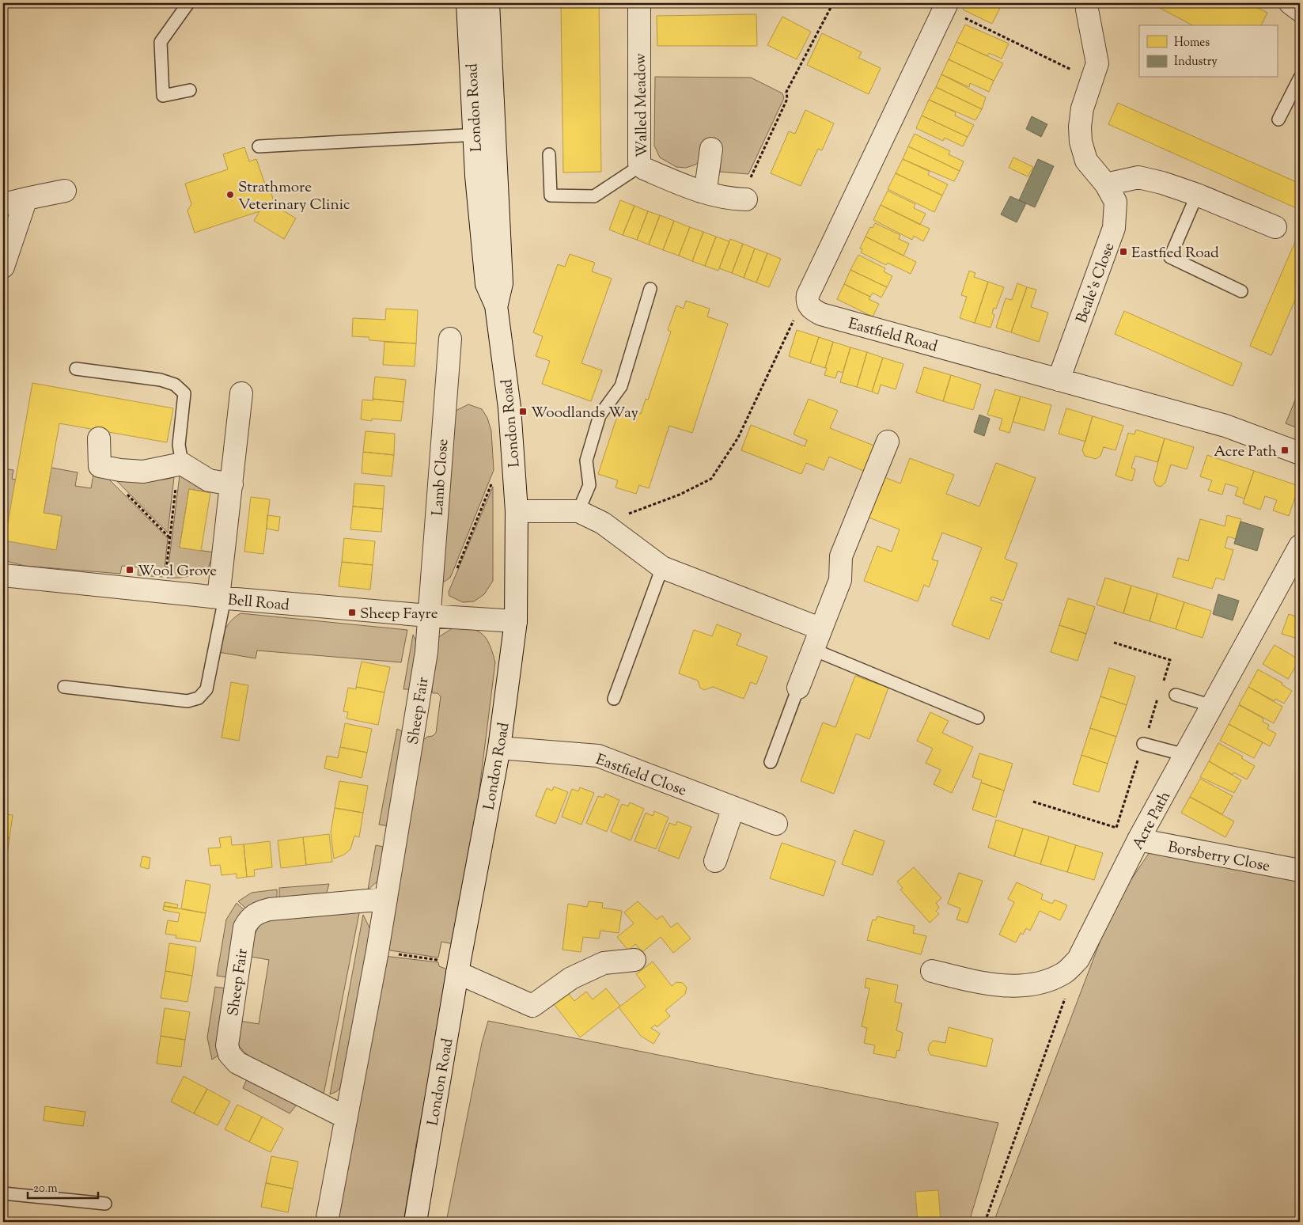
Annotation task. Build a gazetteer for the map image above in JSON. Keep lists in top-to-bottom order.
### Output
{
  "streets": {
    "street": [
      "Walled Meadow",
      "London Road",
      "Beale's Close",
      "Eastfield Road",
      "Lamb Close",
      "Bell Road",
      "Sheep Fair",
      "Eastfield Close",
      "Acre Path",
      "Borsberry Close"
    ]
  },
  "crossings": [
    ["London Road", "Bell Road"],
    ["London Road", "Eastfield Close"],
    ["Beale's Close", "Eastfield Road"],
    ["Lamb Close", "Bell Road"],
    ["Lamb Close", "Sheep Fair"],
    ["Bell Road", "Sheep Fair"],
    ["Acre Path", "Borsberry Close"]
  ],
  "places": {
    "other": ["Strathmore Veterinary Clinic"],
    "transit": [
      "Eastfied Road",
      "Woodlands Way",
      "Acre Path",
      "Wool Grove",
      "Sheep Fayre"
    ]
  },
  "legend": ["Homes", "Industry"],
  "scale_bar": "20 m"
}
